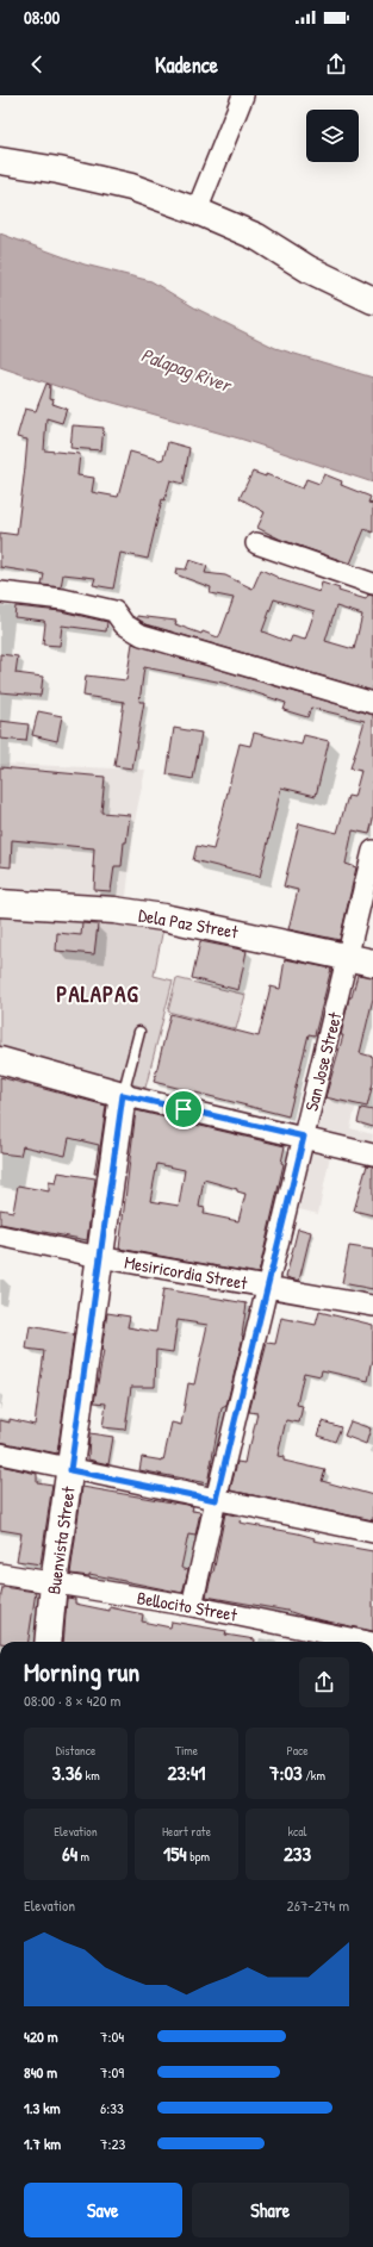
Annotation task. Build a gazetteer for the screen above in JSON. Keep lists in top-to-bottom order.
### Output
{
  "streets": {
    "street": [
      "Dela Paz Street",
      "San Jose Street",
      "Mesiricordia Street",
      "Buenvista Street",
      "Bellocito Street"
    ]
  },
  "crossings": [
    ["Dela Paz Street", "San Jose Street"],
    ["San Jose Street", "Mesiricordia Street"],
    ["San Jose Street", "Bellocito Street"],
    ["Mesiricordia Street", "Buenvista Street"],
    ["Buenvista Street", "Bellocito Street"]
  ],
  "districts": ["PALAPAG"],
  "water": ["Palapag River"],
  "page": {
    "status": "08:00",
    "header": "Kadence",
    "heading": ["Morning run", "08:00 · 8 × 420 m"],
    "stats": [
      ["Distance", "3.36 km"],
      ["Time", "23:41"],
      ["Pace", "7:03 /km"],
      ["Elevation", "64 m"],
      ["Heart rate", "154 bpm"],
      ["kcal", "233"]
    ],
    "chart": ["Elevation", "267–274 m"],
    "list": [
      {
        "name": "420 m",
        "note": "7:04"
      },
      {
        "name": "840 m",
        "note": "7:09"
      },
      {
        "name": "1.3 km",
        "note": "6:33"
      },
      {
        "name": "1.7 km",
        "note": "7:23"
      }
    ],
    "buttons": ["Save", "Share"]
  }
}
